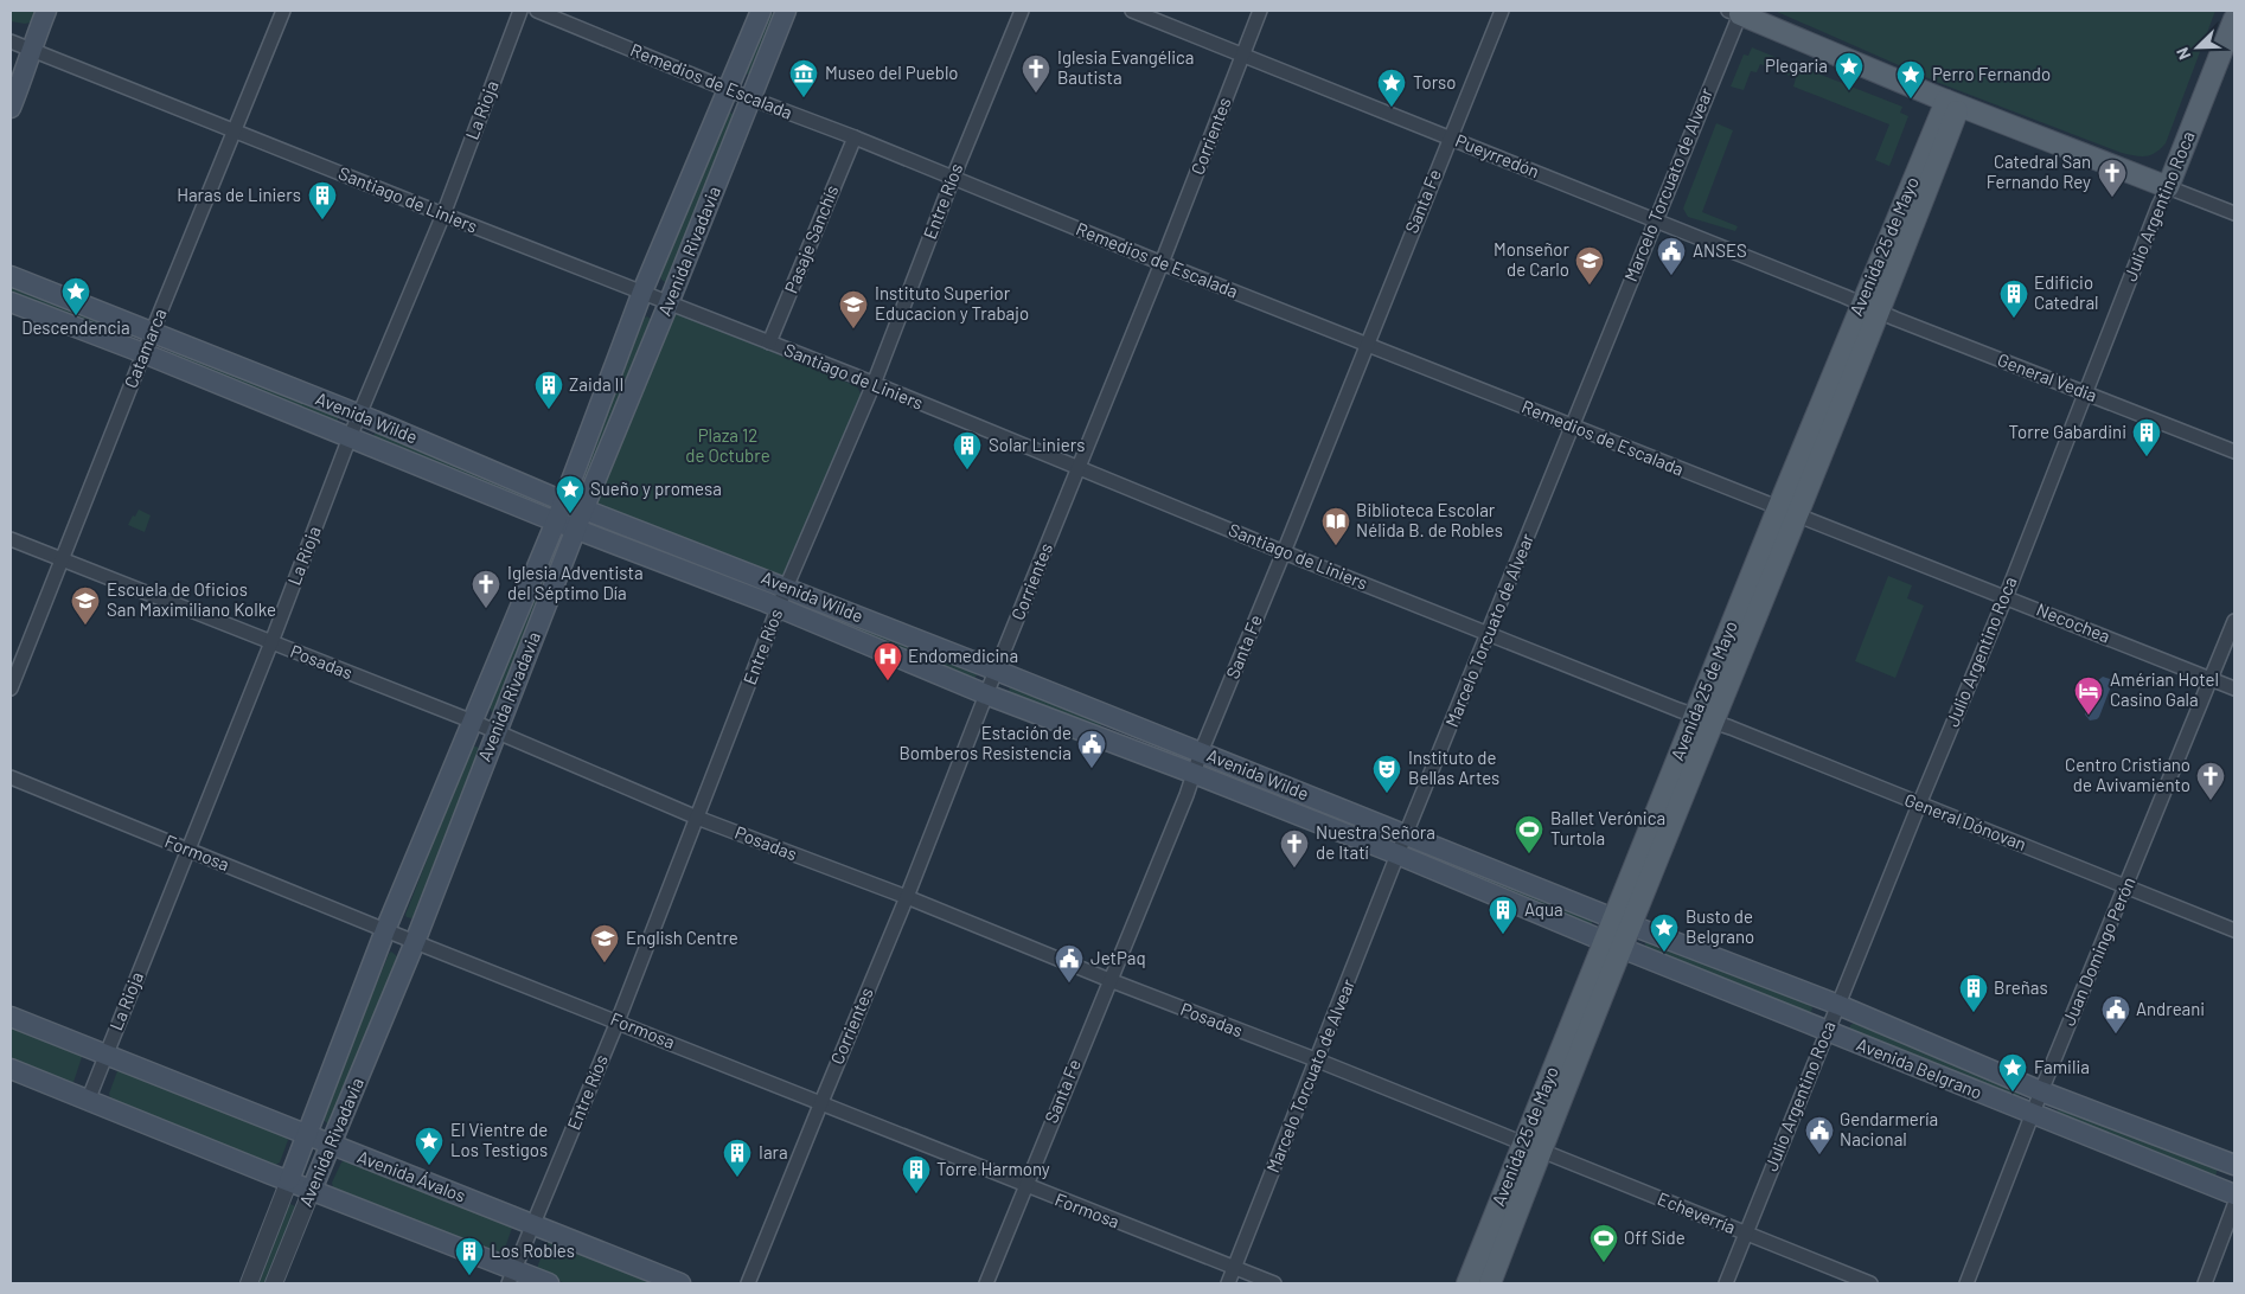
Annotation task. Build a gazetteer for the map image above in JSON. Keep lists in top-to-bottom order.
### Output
{
  "streets": {
    "main road": [
      "Julio Argentino Roca",
      "Avenida 25 de Mayo",
      "Avenida Rivadavia",
      "Avenida Wilde",
      "Avenida Belgrano",
      "Avenida Ávalos"
    ],
    "street": [
      "Remedios de Escalada",
      "La Rioja",
      "Corrientes",
      "Pueyrredón",
      "Marcelo Torcuato de Alvear",
      "Santiago de Liniers",
      "Entre Ríos",
      "Santa Fe",
      "Pasaje Sanchís",
      "Catamarca",
      "General Vedia",
      "Necochea",
      "Posadas",
      "General Dónovan",
      "Formosa",
      "Juan Domingo Perón",
      "Echeverría"
    ]
  },
  "crossings": [
    ["Remedios de Escalada", "Corrientes"],
    ["Remedios de Escalada", "Marcelo Torcuato de Alvear"],
    ["Remedios de Escalada", "Entre Ríos"],
    ["Remedios de Escalada", "Santa Fe"],
    ["Remedios de Escalada", "Pasaje Sanchís"],
    ["Remedios de Escalada", "Avenida 25 de Mayo"],
    ["Remedios de Escalada", "Avenida Rivadavia"],
    ["Remedios de Escalada", "Necochea"],
    ["La Rioja", "Santiago de Liniers"],
    ["La Rioja", "Avenida Wilde"],
    ["La Rioja", "Posadas"],
    ["La Rioja", "Formosa"],
    ["La Rioja", "Avenida Ávalos"],
    ["Corrientes", "Pueyrredón"],
    ["Corrientes", "Santiago de Liniers"],
    ["Corrientes", "Avenida Wilde"],
    ["Corrientes", "Posadas"],
    ["Corrientes", "Formosa"],
    ["Pueyrredón", "Marcelo Torcuato de Alvear"],
    ["Pueyrredón", "Santa Fe"],
    ["Pueyrredón", "Avenida 25 de Mayo"],
    ["Pueyrredón", "General Vedia"],
    ["Marcelo Torcuato de Alvear", "Santiago de Liniers"],
    ["Marcelo Torcuato de Alvear", "Avenida Wilde"],
    ["Marcelo Torcuato de Alvear", "Posadas"],
    ["Marcelo Torcuato de Alvear", "Formosa"],
    ["Santiago de Liniers", "Entre Ríos"],
    ["Santiago de Liniers", "Santa Fe"],
    ["Santiago de Liniers", "Pasaje Sanchís"],
    ["Santiago de Liniers", "Avenida 25 de Mayo"],
    ["Santiago de Liniers", "Avenida Rivadavia"],
    ["Santiago de Liniers", "Catamarca"],
    ["Santiago de Liniers", "General Dónovan"],
    ["Entre Ríos", "Avenida Wilde"],
    ["Entre Ríos", "Posadas"],
    ["Entre Ríos", "Formosa"],
    ["Entre Ríos", "Avenida Ávalos"],
    ["Santa Fe", "Avenida Wilde"],
    ["Santa Fe", "Posadas"],
    ["Santa Fe", "Formosa"],
    ["Julio Argentino Roca", "General Vedia"],
    ["Julio Argentino Roca", "Necochea"],
    ["Julio Argentino Roca", "General Dónovan"],
    ["Julio Argentino Roca", "Avenida Belgrano"],
    ["Julio Argentino Roca", "Echeverría"],
    ["Avenida 25 de Mayo", "General Vedia"],
    ["Avenida 25 de Mayo", "Avenida Wilde"],
    ["Avenida 25 de Mayo", "Necochea"],
    ["Avenida 25 de Mayo", "Posadas"],
    ["Avenida 25 de Mayo", "General Dónovan"],
    ["Avenida 25 de Mayo", "Avenida Belgrano"],
    ["Avenida 25 de Mayo", "Echeverría"],
    ["Avenida Rivadavia", "Avenida Wilde"],
    ["Avenida Rivadavia", "Posadas"],
    ["Avenida Rivadavia", "Formosa"],
    ["Avenida Rivadavia", "Avenida Ávalos"],
    ["Catamarca", "Avenida Wilde"],
    ["Catamarca", "Posadas"],
    ["Avenida Wilde", "Avenida Belgrano"],
    ["Necochea", "Juan Domingo Perón"],
    ["Posadas", "Echeverría"],
    ["General Dónovan", "Juan Domingo Perón"],
    ["Juan Domingo Perón", "Avenida Belgrano"]
  ],
  "parks": ["Plaza 12 de Octubre"],
  "places": {
    "place": [
      "Plegaria",
      "Perro Fernando",
      "Torso",
      "Descendencia",
      "Sueño y promesa",
      "Busto de Belgrano",
      "Familia",
      "El Vientre de Los Testigos"
    ],
    "church": [
      "Iglesia Evangélica Bautista",
      "Catedral San Fernando Rey",
      "Iglesia Adventista del Séptimo Día",
      "Centro Cristiano de Avivamiento",
      "Nuestra Señora de Itatí"
    ],
    "museum": ["Museo del Pueblo"],
    "building": [
      "Haras de Liniers",
      "Edificio Catedral",
      "Zaida II",
      "Torre Gabardini",
      "Solar Liniers",
      "Aqua",
      "Breñas",
      "Iara",
      "Torre Harmony",
      "Los Robles"
    ],
    "public building": [
      "ANSES",
      "Estación de Bomberos Resistencia",
      "JetPaq",
      "Andreani",
      "Gendarmería Nacional"
    ],
    "school or university": [
      "Monseñor de Carlo",
      "Instituto Superior Educacion y Trabajo",
      "Escuela de Oficios San Maximiliano Kolke",
      "English Centre"
    ],
    "library": ["Biblioteca Escolar Nélida B. de Robles"],
    "hospital": ["Endomedicina"],
    "hotel": ["Amérian Hotel Casino Gala"],
    "theatre": ["Instituto de Bellas Artes"],
    "sports": ["Ballet Verónica Turtola", "Off Side"]
  },
  "north": "bottom left"
}
